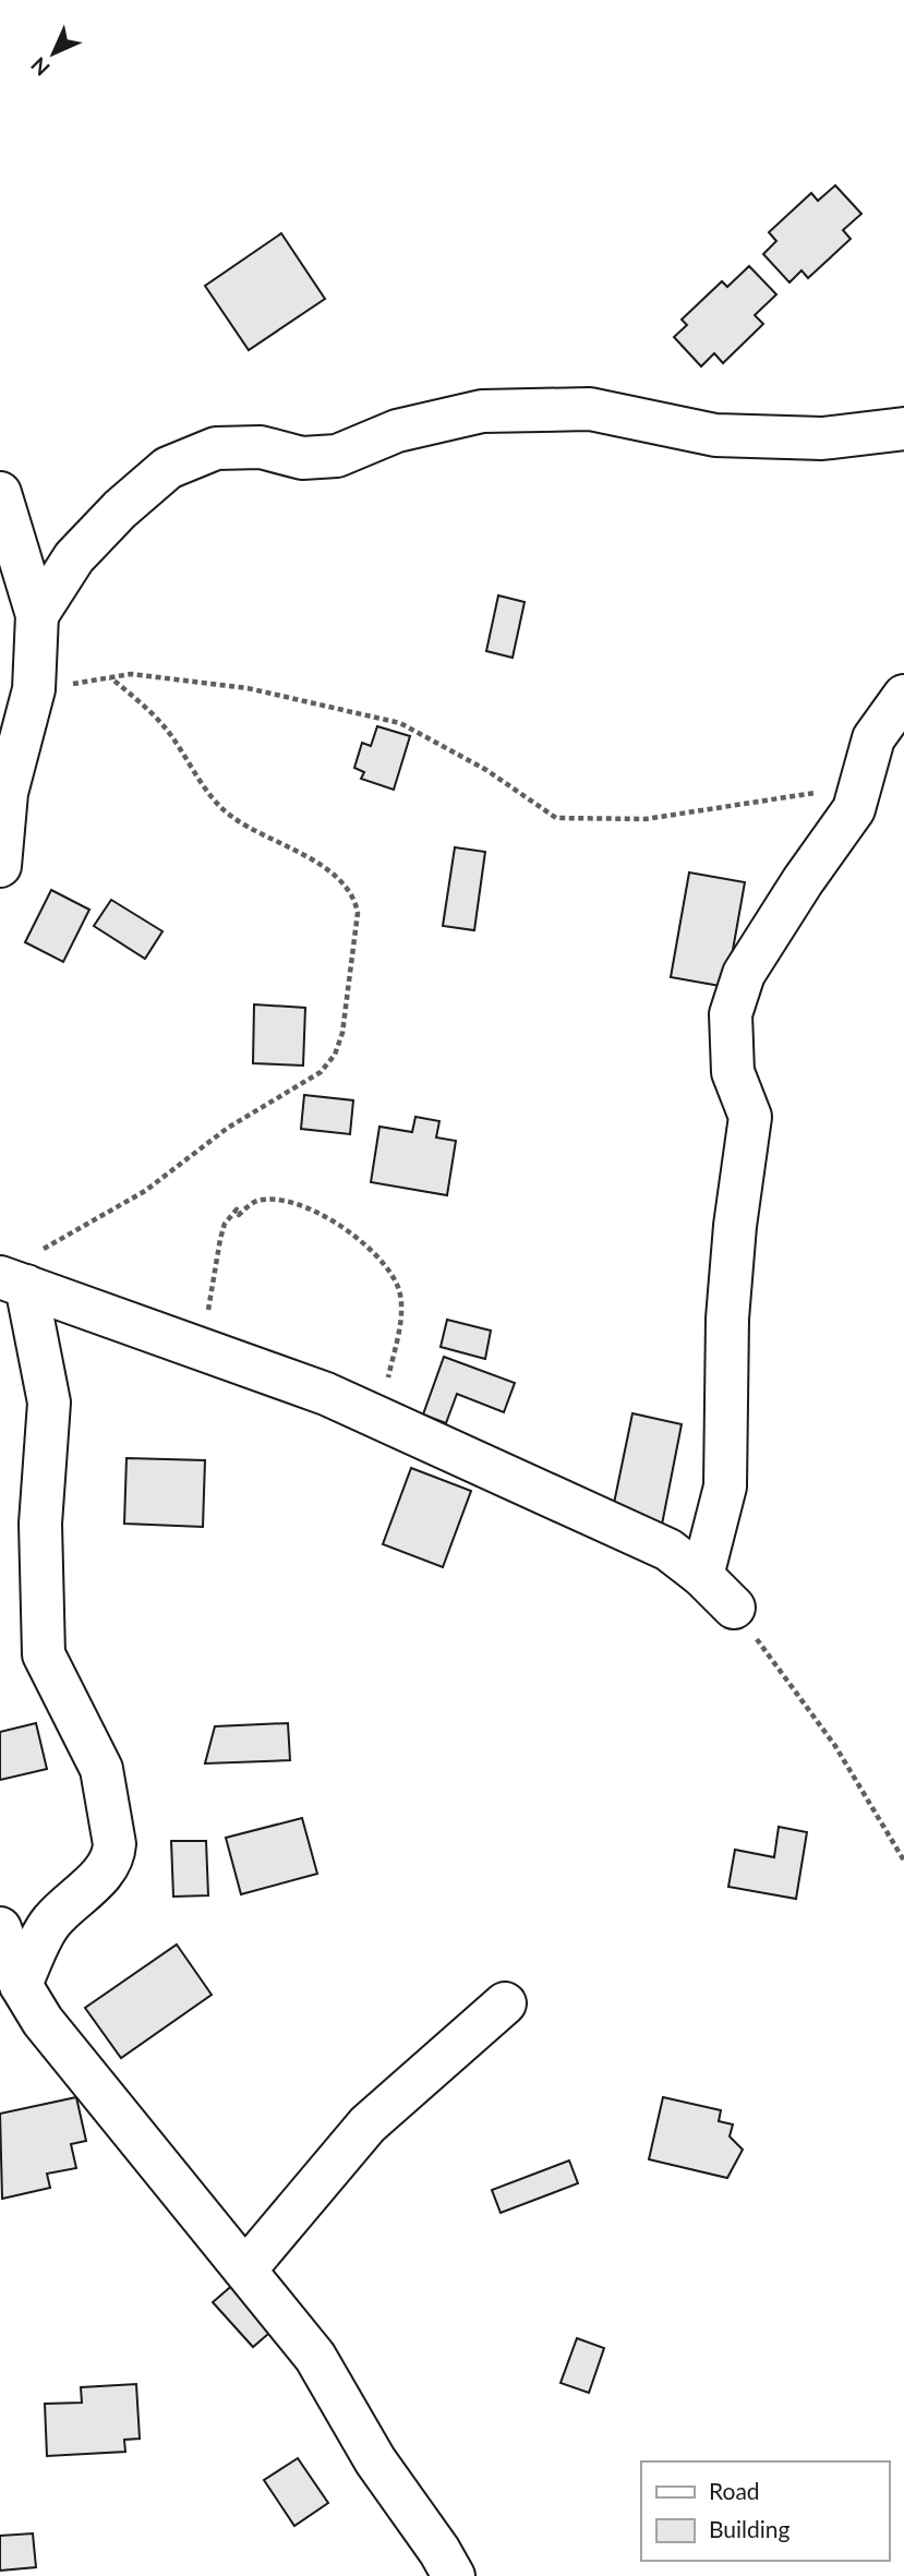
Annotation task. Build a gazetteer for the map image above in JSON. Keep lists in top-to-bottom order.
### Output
{
  "legend": ["Road", "Building"],
  "north": "bottom left"
}
